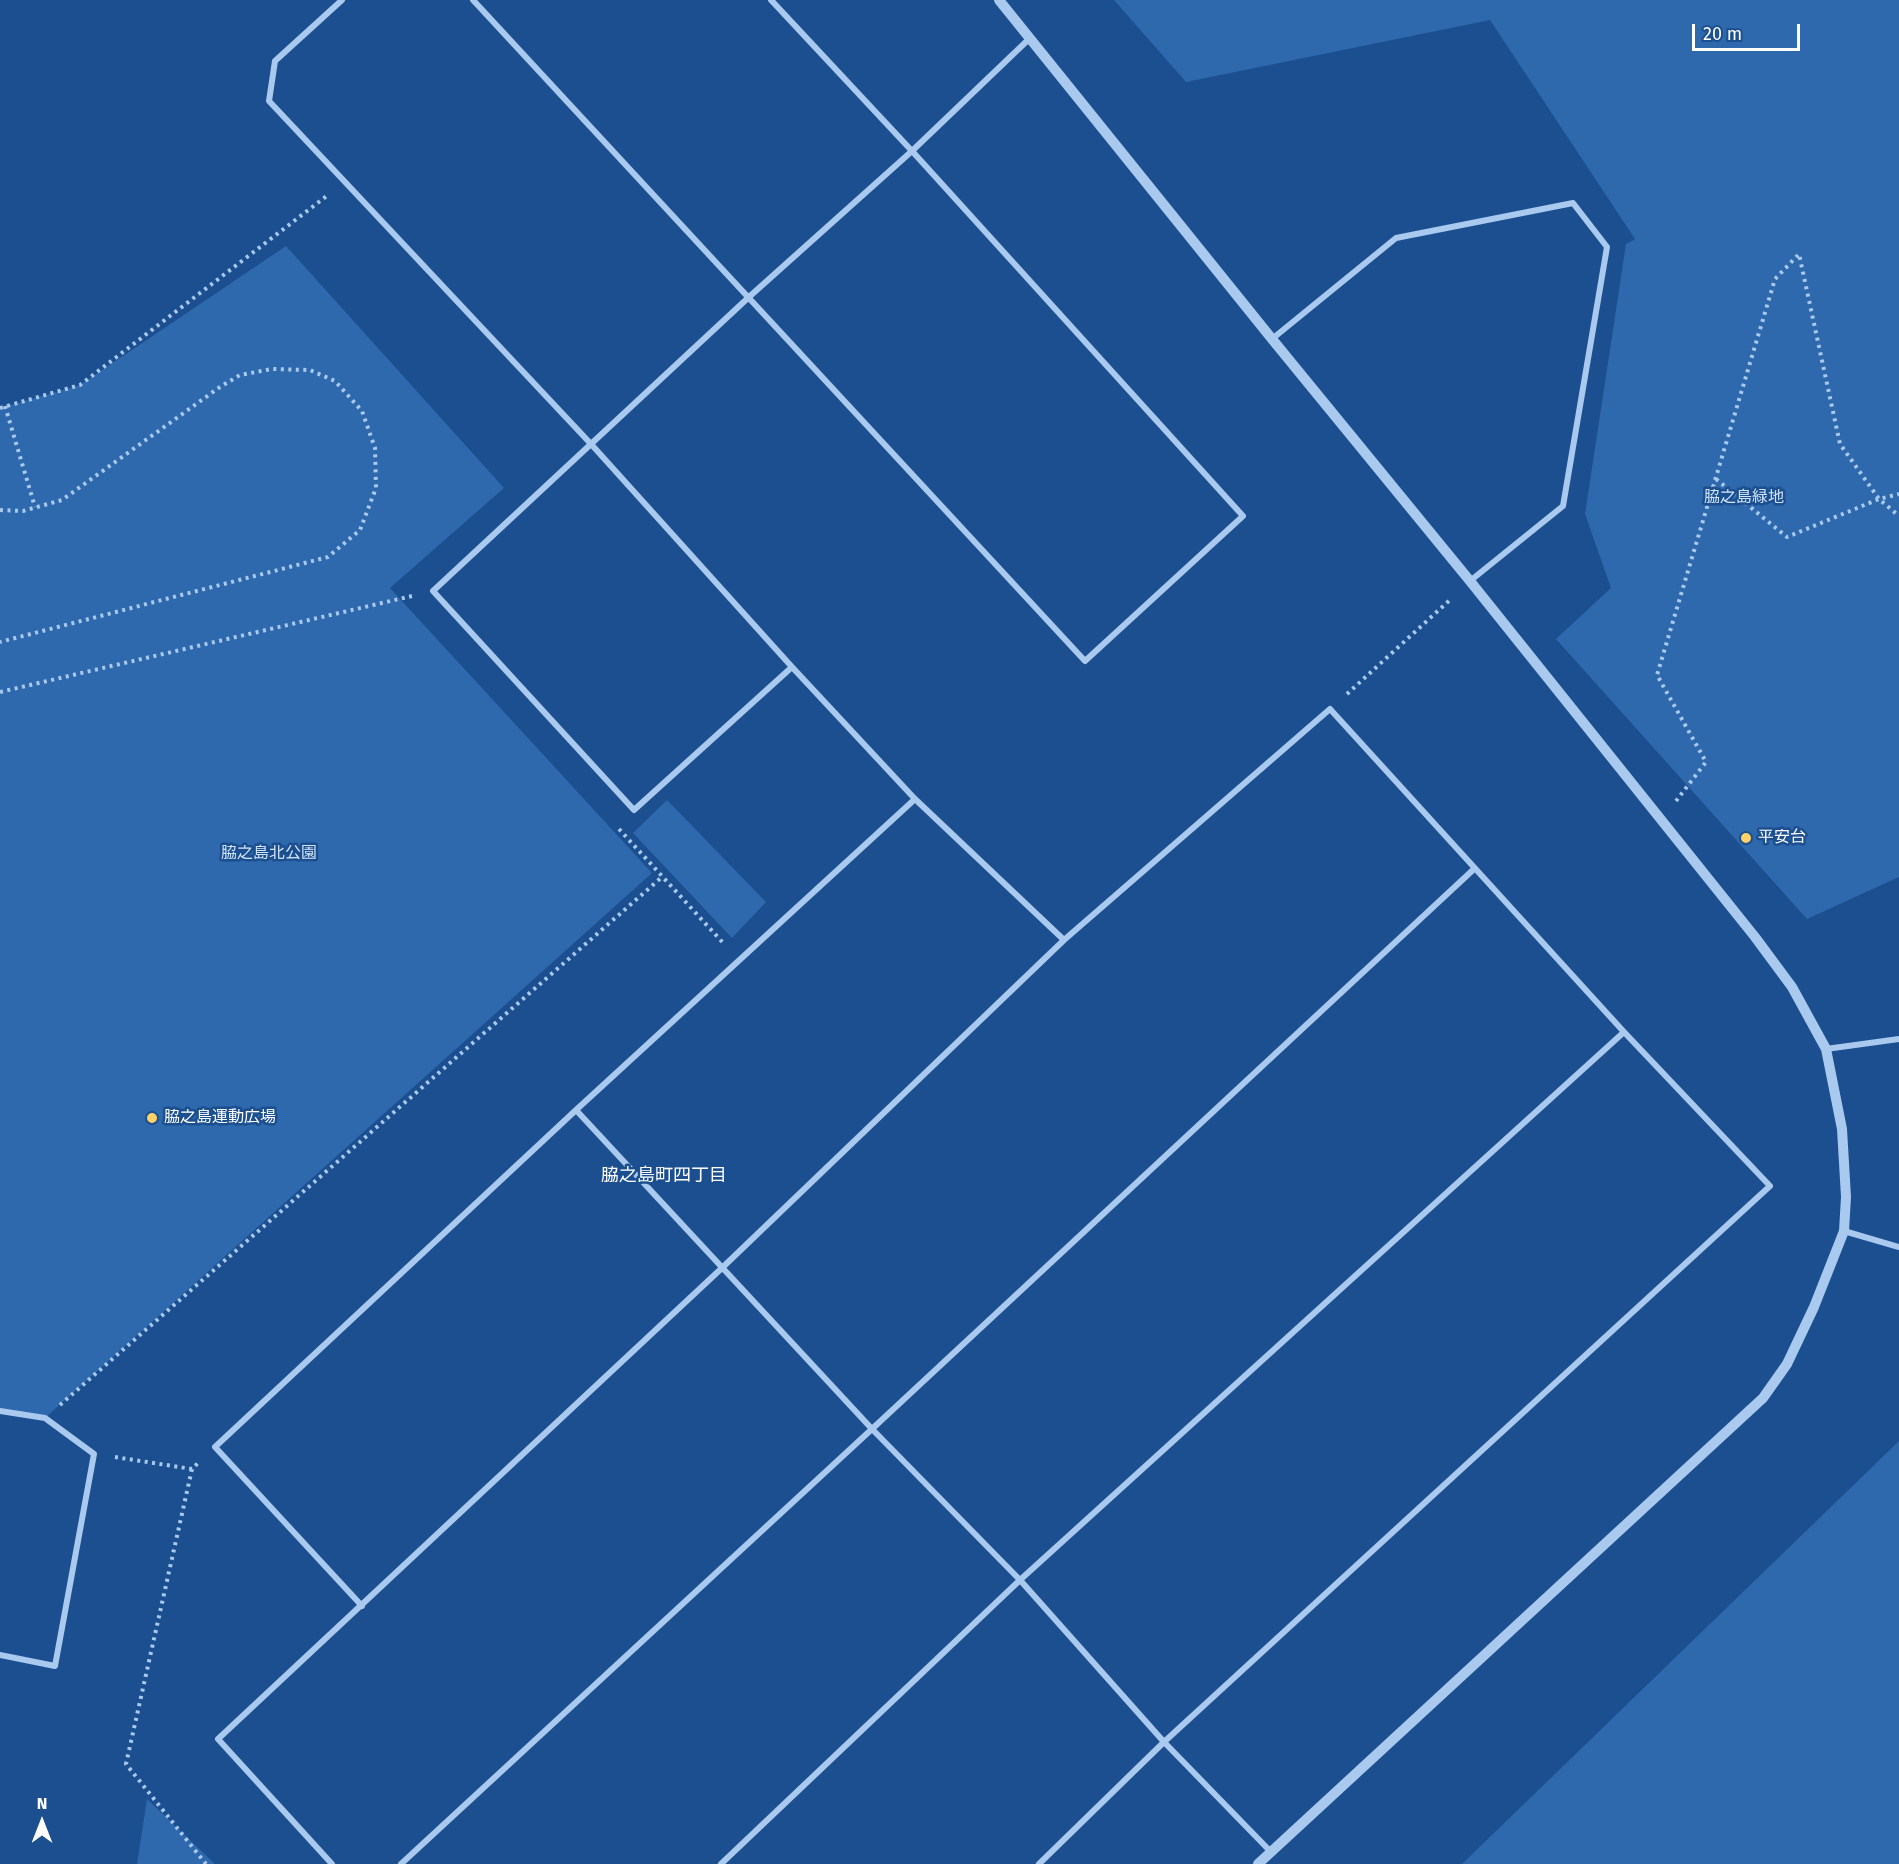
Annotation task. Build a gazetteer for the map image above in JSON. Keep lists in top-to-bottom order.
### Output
{
  "districts": ["脇之島町四丁目"],
  "parks": ["脇之島緑地", "脇之島北公園"],
  "places": ["平安台", "脇之島運動広場"],
  "scale_bar": "20 m",
  "north": "top"
}
